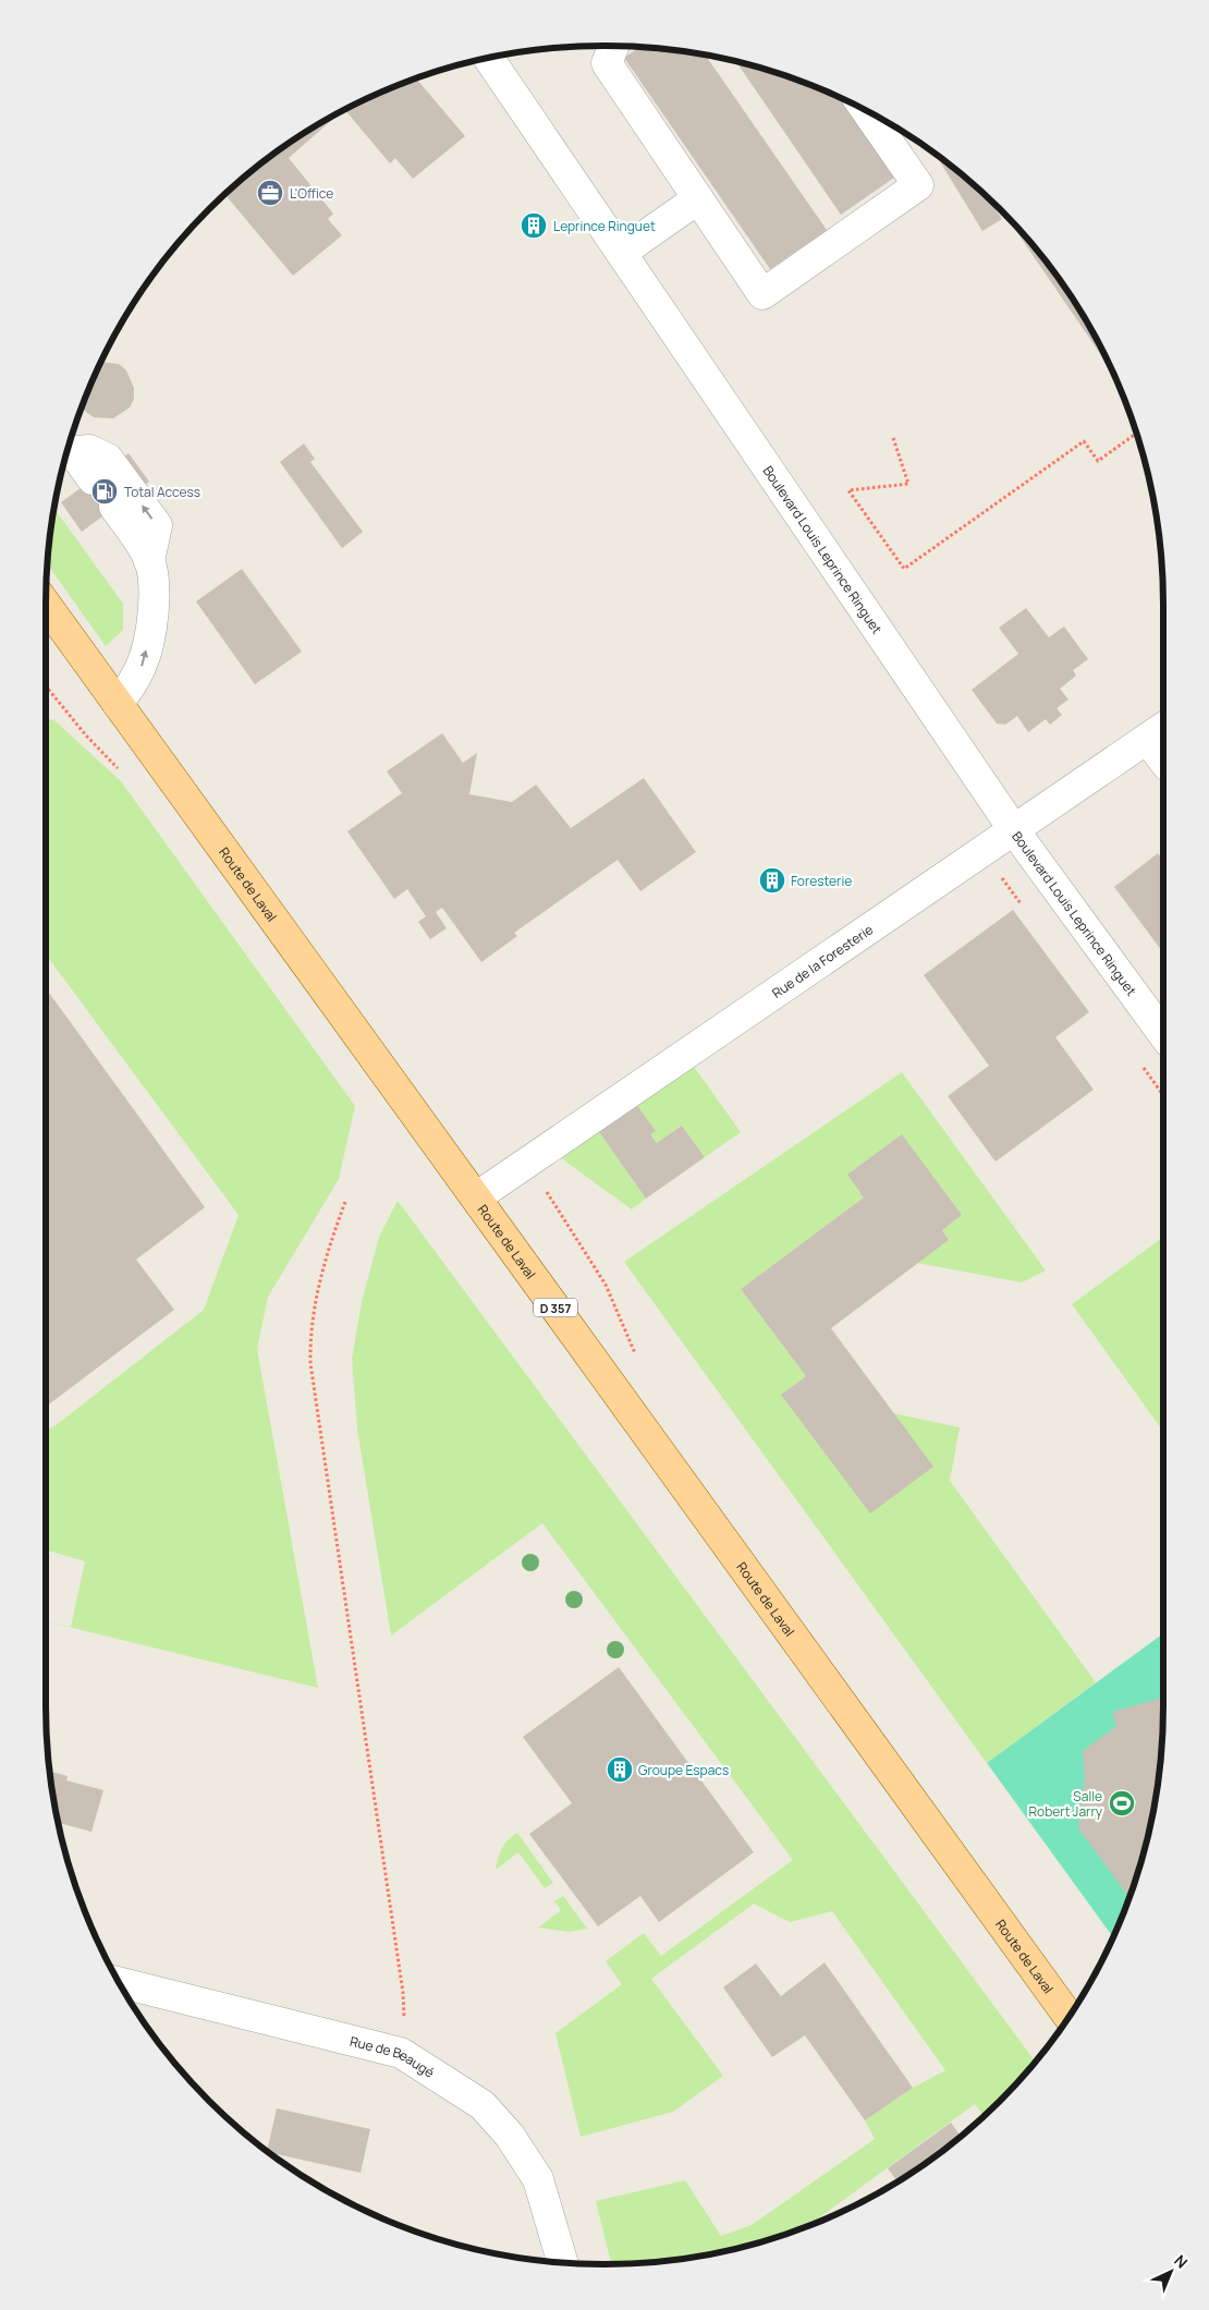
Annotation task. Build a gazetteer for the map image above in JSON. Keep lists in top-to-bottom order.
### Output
{
  "streets": {
    "main road": ["Route de Laval", "D 357"],
    "street": ["Boulevard Louis Leprince Ringuet", "Rue de la Foresterie", "Rue de Beaugé"]
  },
  "crossings": [
    ["Boulevard Louis Leprince Ringuet", "Rue de la Foresterie"],
    ["Route de Laval", "Rue de la Foresterie"]
  ],
  "places": {
    "office": ["L'Office"],
    "building": ["Leprince Ringuet", "Foresterie", "Groupe Espacs"],
    "fuel station": ["Total Access"],
    "sports": ["Salle Robert Jarry"]
  },
  "north": "top right"
}
